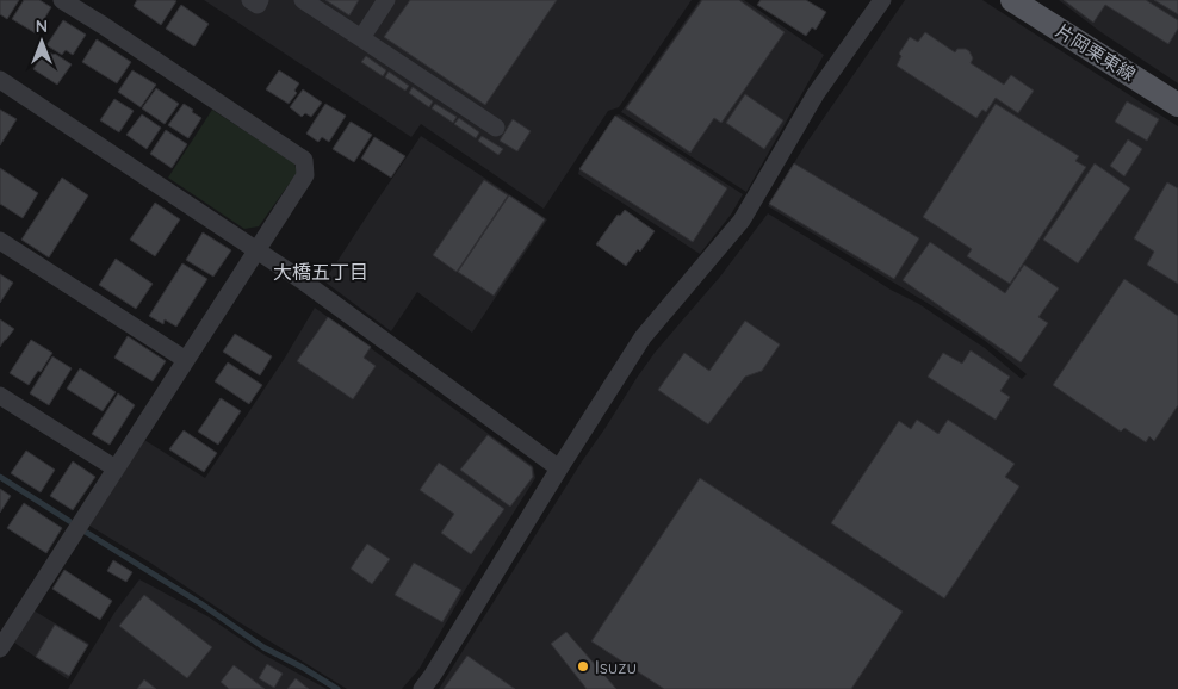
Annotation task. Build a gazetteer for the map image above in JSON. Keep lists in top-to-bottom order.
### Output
{
  "streets": {
    "main road": ["片岡栗東線"]
  },
  "districts": ["大橋五丁目"],
  "places": ["Isuzu"],
  "north": "top"
}
